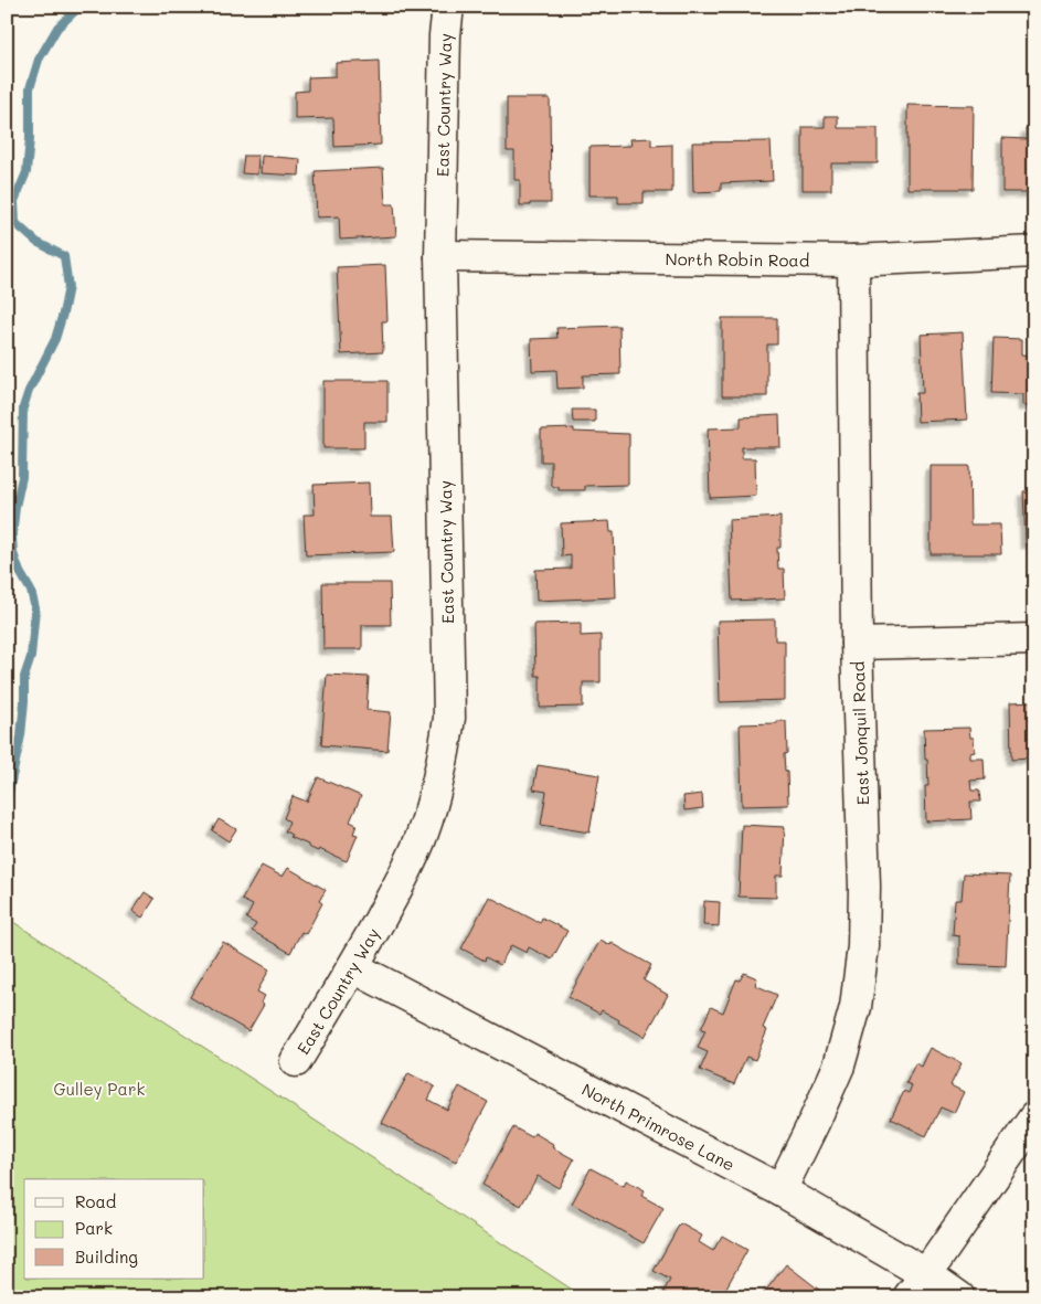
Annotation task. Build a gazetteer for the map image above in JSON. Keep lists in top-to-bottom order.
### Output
{
  "streets": {
    "street": [
      "East Country Way",
      "North Robin Road",
      "East Jonquil Road",
      "North Primrose Lane"
    ]
  },
  "crossings": [
    ["East Country Way", "North Robin Road"],
    ["East Country Way", "North Primrose Lane"],
    ["North Robin Road", "East Jonquil Road"],
    ["East Jonquil Road", "North Primrose Lane"]
  ],
  "parks": ["Gulley Park"],
  "legend": ["Road", "Park", "Building"]
}
